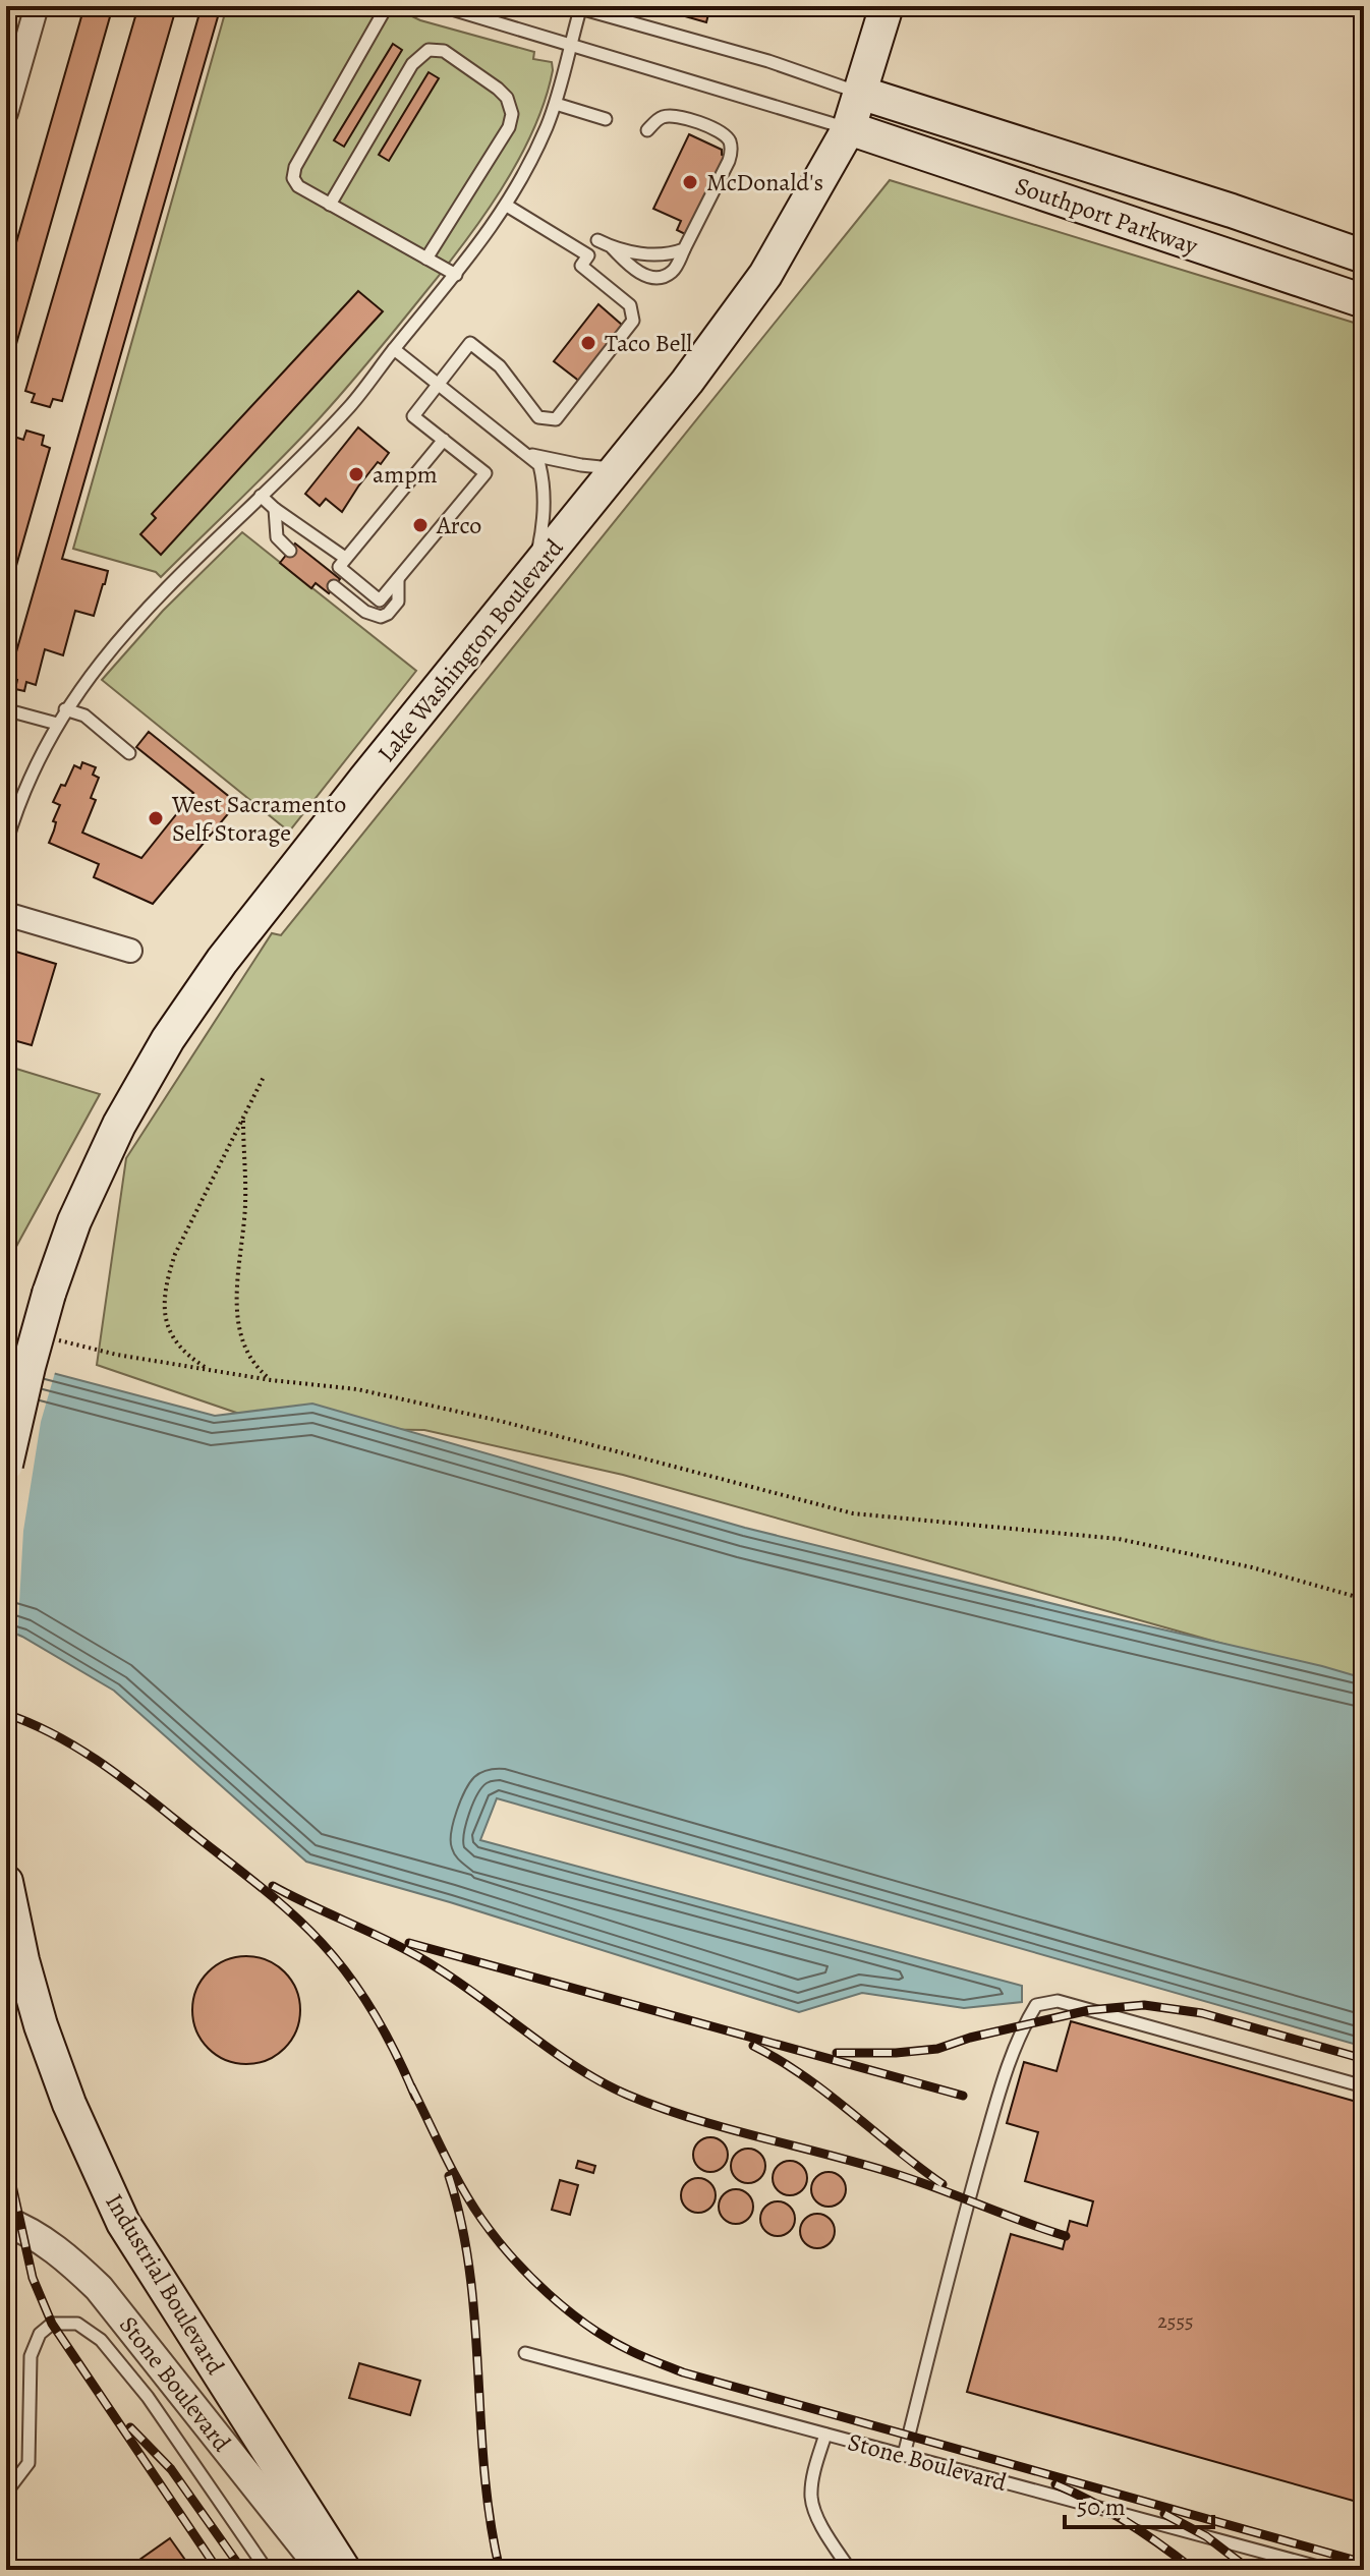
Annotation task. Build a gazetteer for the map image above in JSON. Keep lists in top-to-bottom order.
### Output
{
  "streets": {
    "main road": ["Southport Parkway", "Lake Washington Boulevard", "Industrial Boulevard"],
    "street": ["Stone Boulevard"]
  },
  "crossings": [
    ["Southport Parkway", "Lake Washington Boulevard"]
  ],
  "places": [
    "McDonald's",
    "Taco Bell",
    "ampm",
    "Arco",
    "West Sacramento Self Storage"
  ],
  "house_numbers": ["2555"],
  "scale_bar": "50 m"
}
